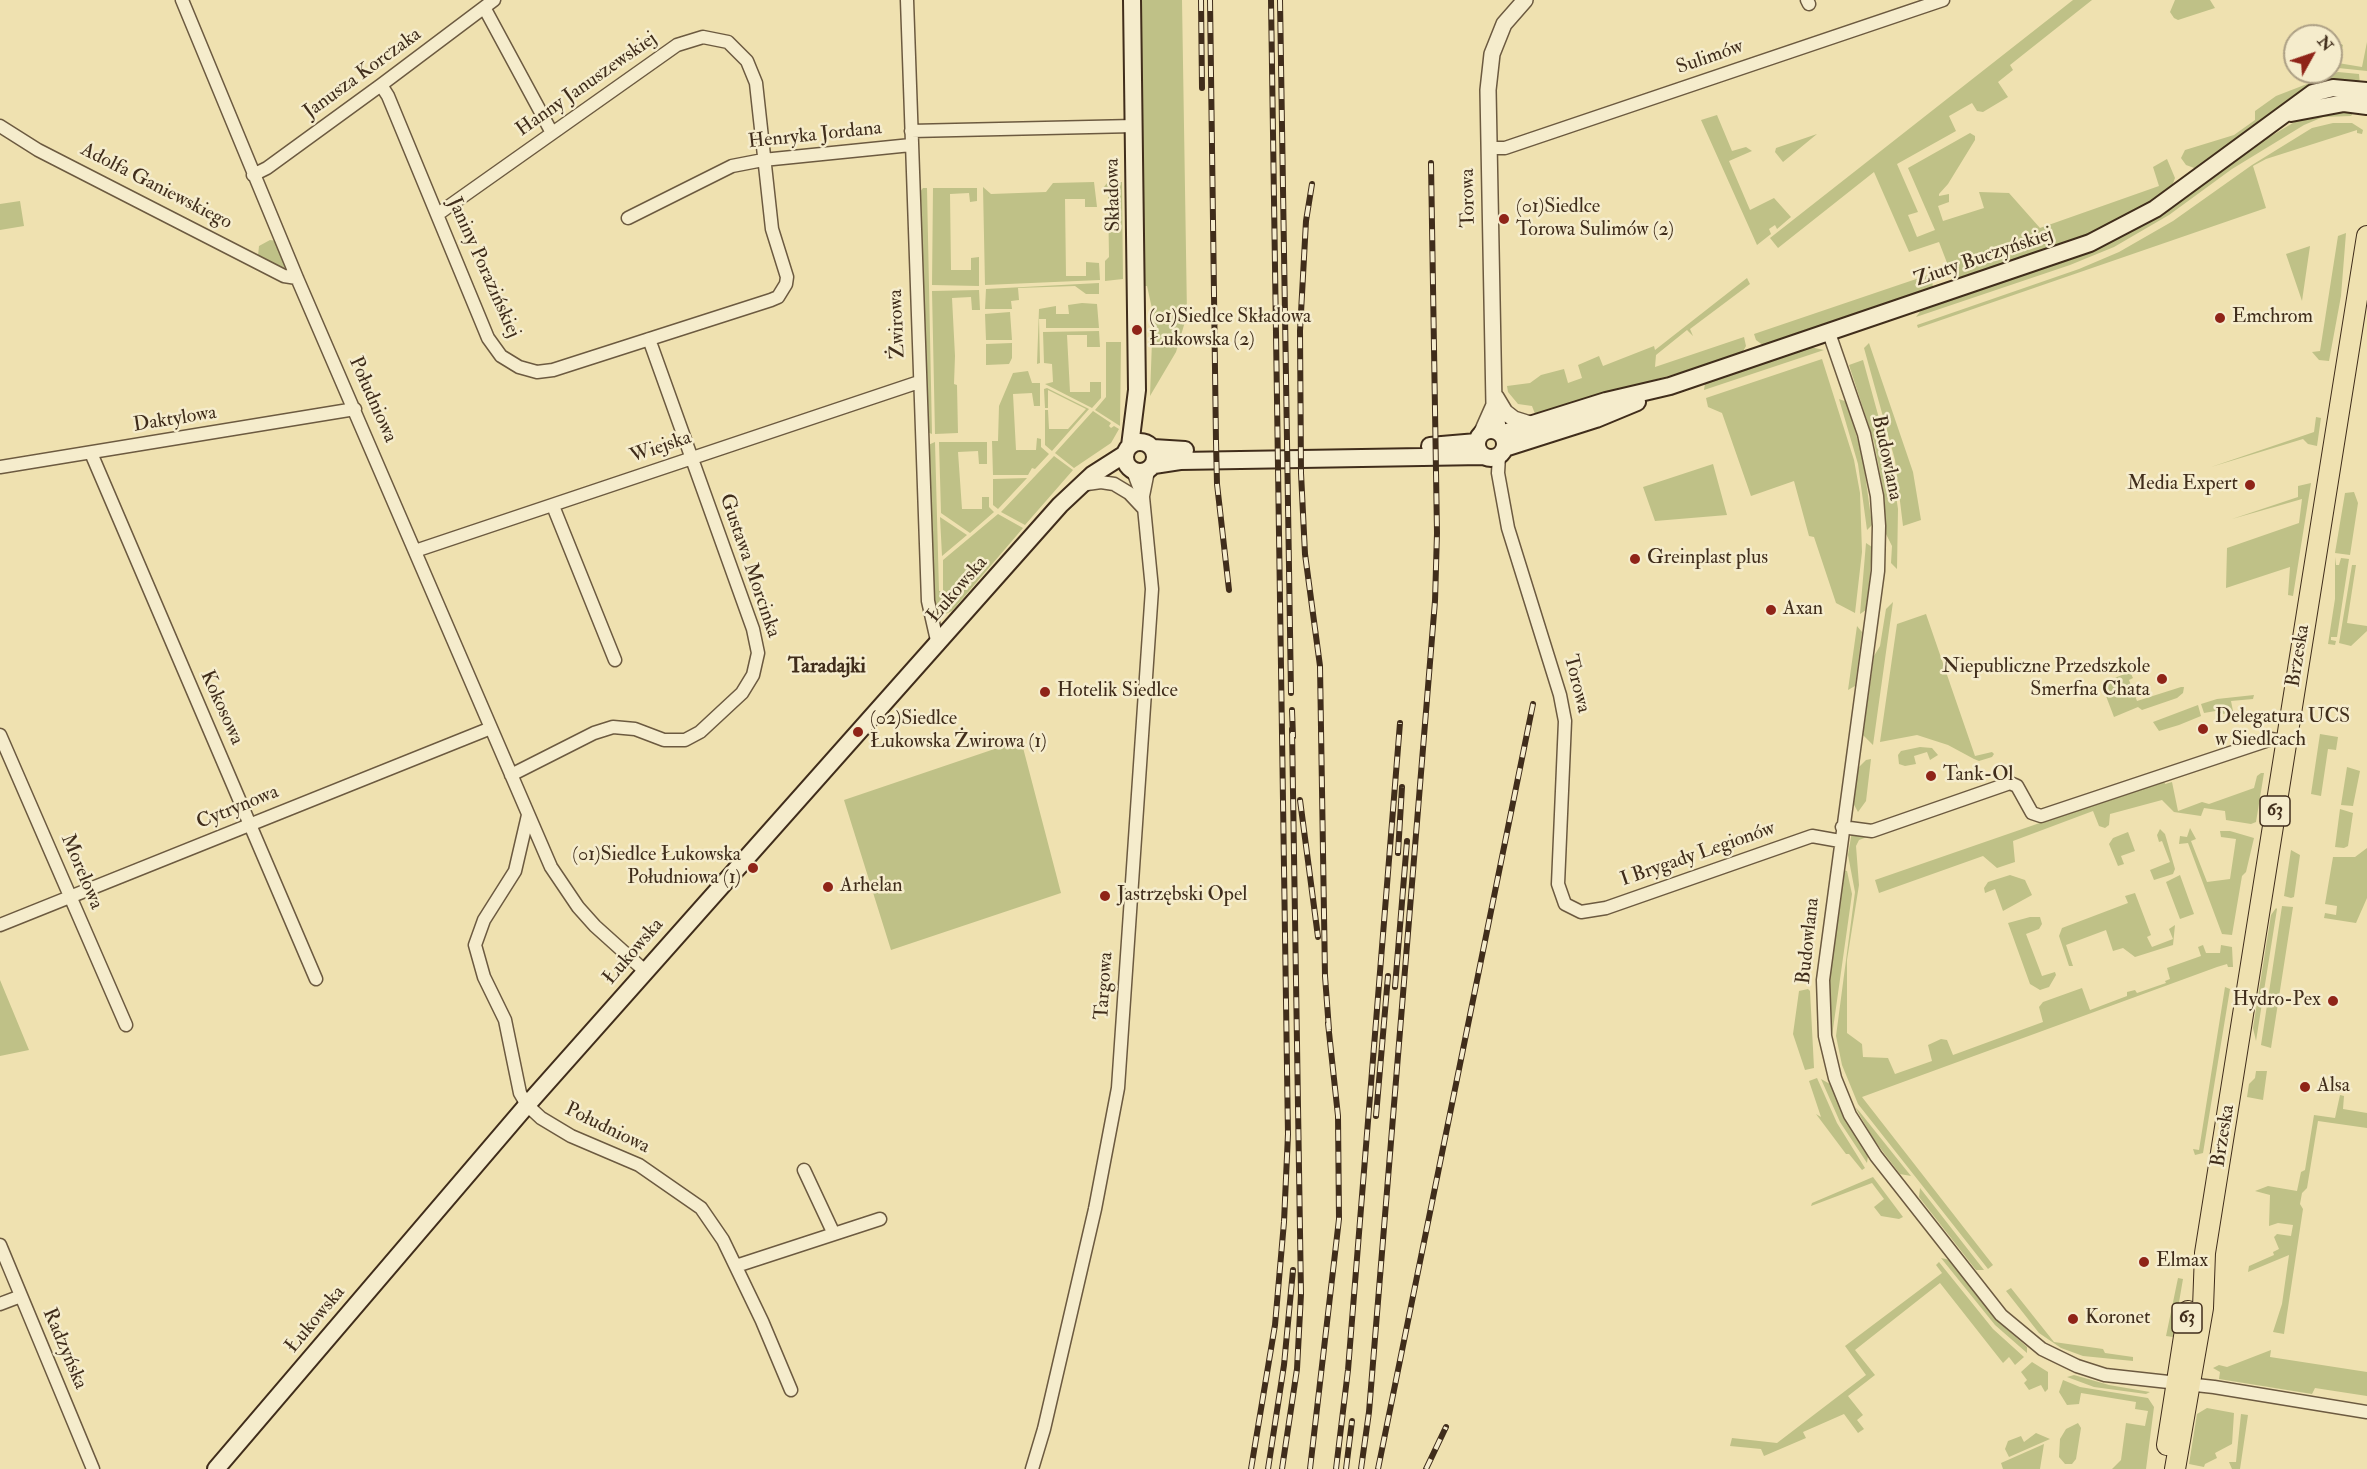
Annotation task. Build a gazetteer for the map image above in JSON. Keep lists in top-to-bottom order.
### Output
{
  "streets": {
    "main road": [
      "Składowa",
      "Ziuty Buczyńskiej",
      "Łukowska",
      "Brzeska",
      "63"
    ],
    "street": [
      "Sulimów",
      "Janusza Korczaka",
      "Hanny Januszewskiej",
      "Henryka Jordana",
      "Adolfa Ganiewskiego",
      "Torowa",
      "Janiny Porazińskiej",
      "Żwirowa",
      "Południowa",
      "Daktylowa",
      "Wiejska",
      "Budowlana",
      "Gustawa Morcinka",
      "Kokosowa",
      "Cytrynowa",
      "I Brygady Legionów",
      "Morelowa",
      "Targowa",
      "Radzyńska"
    ]
  },
  "crossings": [
    ["Sulimów", "Torowa"],
    ["Janusza Korczaka", "Janiny Porazińskiej"],
    ["Janusza Korczaka", "Południowa"],
    ["Hanny Januszewskiej", "Henryka Jordana"],
    ["Hanny Januszewskiej", "Janiny Porazińskiej"],
    ["Henryka Jordana", "Żwirowa"],
    ["Adolfa Ganiewskiego", "Południowa"],
    ["Składowa", "Łukowska"],
    ["Składowa", "Targowa"],
    ["Torowa", "Ziuty Buczyńskiej"],
    ["Torowa", "Łukowska"],
    ["Torowa", "I Brygady Legionów"],
    ["Ziuty Buczyńskiej", "Budowlana"],
    ["Ziuty Buczyńskiej", "Łukowska"],
    ["Janiny Porazińskiej", "Gustawa Morcinka"],
    ["Żwirowa", "Wiejska"],
    ["Żwirowa", "Łukowska"],
    ["Południowa", "Daktylowa"],
    ["Południowa", "Wiejska"],
    ["Południowa", "Gustawa Morcinka"],
    ["Południowa", "Łukowska"],
    ["Południowa", "Cytrynowa"],
    ["Daktylowa", "Kokosowa"],
    ["Wiejska", "Gustawa Morcinka"],
    ["Budowlana", "Brzeska"],
    ["Budowlana", "I Brygady Legionów"],
    ["Łukowska", "Targowa"],
    ["Kokosowa", "Cytrynowa"],
    ["Cytrynowa", "Morelowa"]
  ],
  "districts": ["Taradajki"],
  "places": [
    "(01)Siedlce Torowa Sulimów (2)",
    "Emchrom",
    "(01)Siedlce Składowa Łukowska (2)",
    "Media Expert",
    "Greinplast plus",
    "Axan",
    "Niepubliczne Przedszkole Smerfna Chata",
    "Hotelik Siedlce",
    "Delegatura UCS w Siedlcach",
    "(02)Siedlce Łukowska Żwirowa (1)",
    "Tank-Ol",
    "(01)Siedlce Łukowska Południowa (1)",
    "Arhelan",
    "Jastrzębski Opel",
    "Hydro-Pex",
    "Alsa",
    "Elmax",
    "Koronet"
  ],
  "north": "top right"
}
